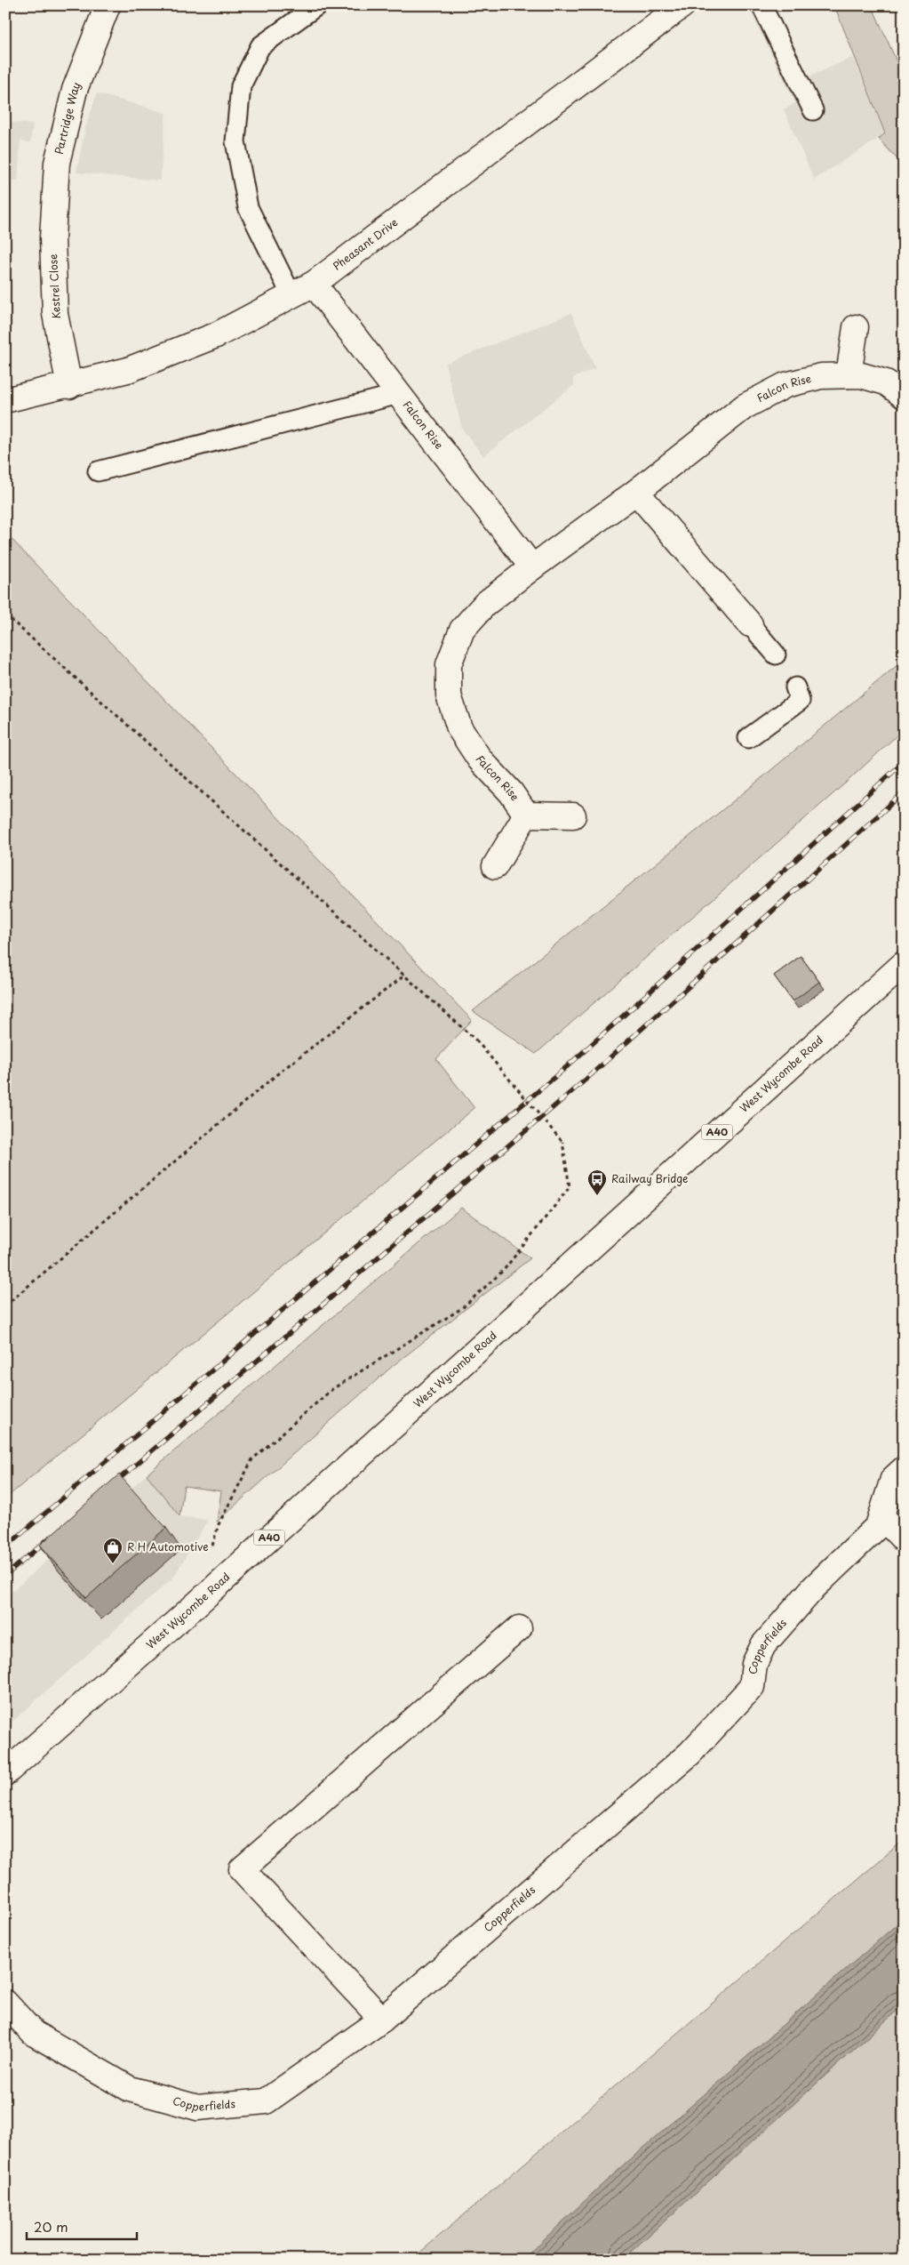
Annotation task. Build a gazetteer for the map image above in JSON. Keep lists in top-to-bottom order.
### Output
{
  "streets": {
    "main road": [
      "Partridge Way",
      "Pheasant Drive",
      "Kestrel Close",
      "Falcon Rise",
      "West Wycombe Road",
      "A40",
      "Copperfields"
    ]
  },
  "crossings": [
    ["Partridge Way", "Kestrel Close"],
    ["Pheasant Drive", "Kestrel Close"],
    ["Pheasant Drive", "Falcon Rise"]
  ],
  "places": {
    "bus stop": ["Railway Bridge"],
    "shop": ["R H Automotive"]
  },
  "scale_bar": "20 m"
}
